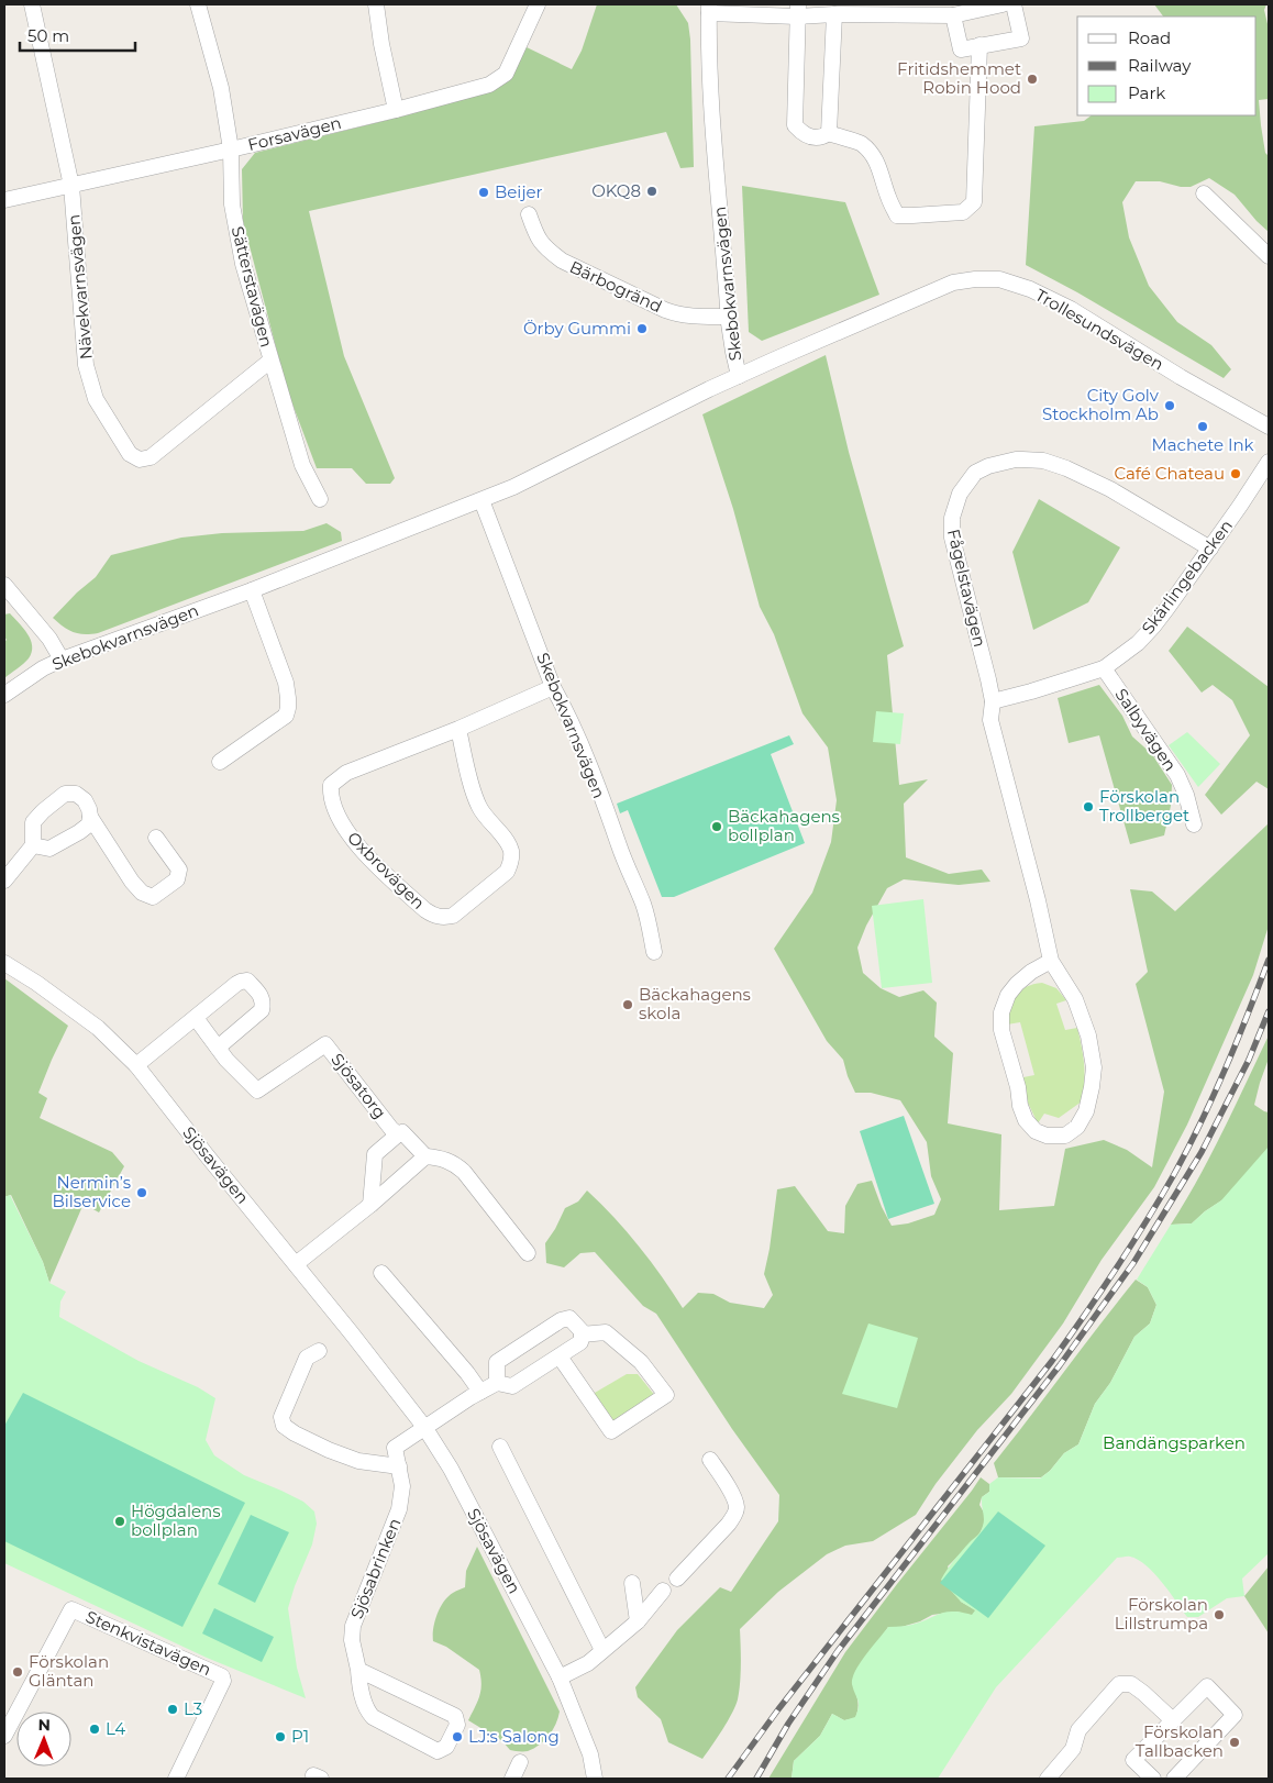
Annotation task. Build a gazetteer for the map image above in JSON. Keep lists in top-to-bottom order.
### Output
{
  "streets": {
    "street": [
      "Forsavägen",
      "Skebokvarnsvägen",
      "Nävekvarnsvägen",
      "Sätterstavägen",
      "Bärbogränd",
      "Trollesundsvägen",
      "Skärlingebacken",
      "Fågelstavägen",
      "Salbyvägen",
      "Oxbrovägen",
      "Sjösatorg",
      "Sjösavägen",
      "Sjösabrinken",
      "Stenkvistavägen"
    ]
  },
  "crossings": [
    ["Forsavägen", "Nävekvarnsvägen"],
    ["Forsavägen", "Sätterstavägen"],
    ["Skebokvarnsvägen", "Bärbogränd"],
    ["Skebokvarnsvägen", "Trollesundsvägen"],
    ["Skebokvarnsvägen", "Oxbrovägen"],
    ["Nävekvarnsvägen", "Sätterstavägen"],
    ["Skärlingebacken", "Fågelstavägen"],
    ["Skärlingebacken", "Salbyvägen"],
    ["Sjösavägen", "Sjösabrinken"]
  ],
  "parks": ["Bandängsparken"],
  "places": [
    "Fritidshemmet Robin Hood",
    "OKQ8",
    "Beijer",
    "Örby Gummi",
    "City Golv Stockholm Ab",
    "Machete Ink",
    "Café Chateau",
    "Förskolan Trollberget",
    "Bäckahagens bollplan",
    "Bäckahagens skola",
    "Nermin’s Bilservice",
    "Högdalens bollplan",
    "Förskolan Lillstrumpa",
    "Förskolan Gläntan",
    "L3",
    "L4",
    "P1",
    "LJ:s Salong",
    "Förskolan Tallbacken"
  ],
  "legend": ["Road", "Railway", "Park"],
  "scale_bar": "50 m",
  "north": "top"
}
